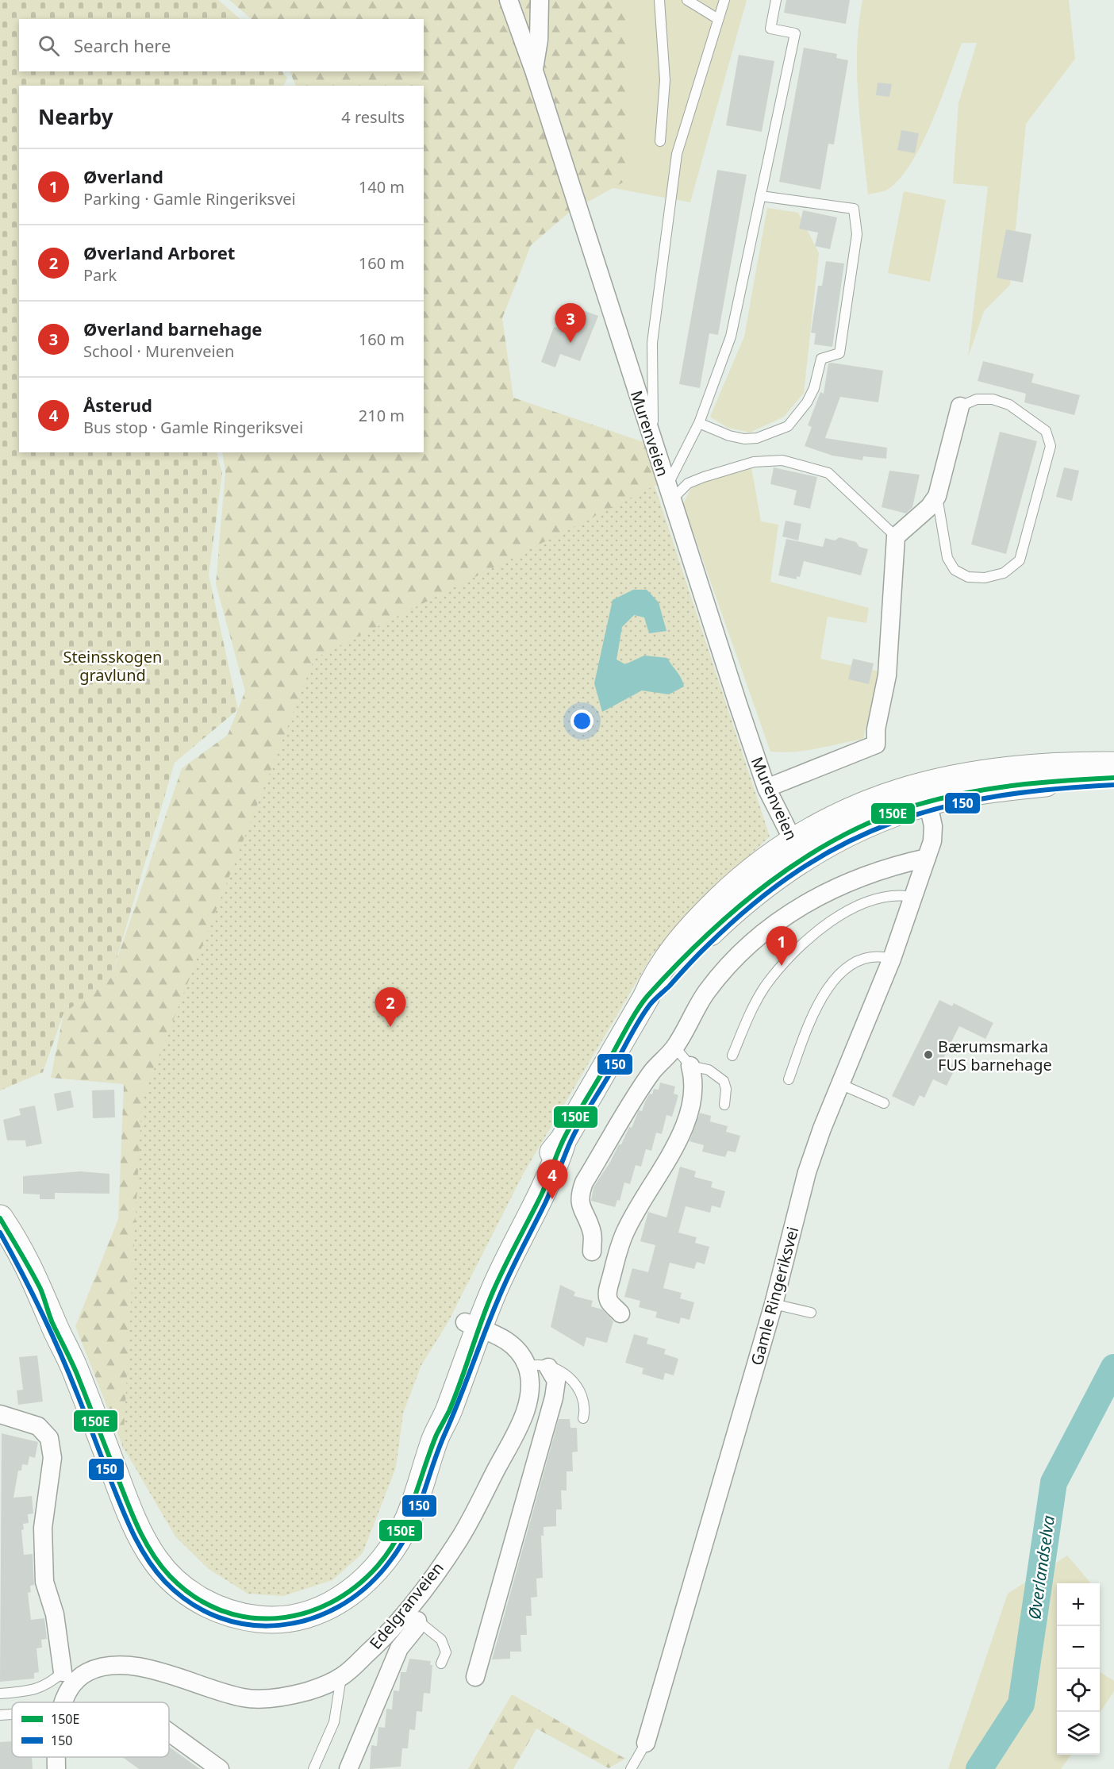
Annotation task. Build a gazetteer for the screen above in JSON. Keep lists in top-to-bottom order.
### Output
{
  "streets": {
    "street": ["Murenveien", "Gamle Ringeriksvei", "Edelgranveien"]
  },
  "water": ["Øverlandselva"],
  "parks": ["Steinsskogen gravlund"],
  "places": ["Bærumsmarka FUS barnehage"],
  "lines": ["transit line 150E", "transit line 150"],
  "legend": ["150E", "150"],
  "page": {
    "search": "Search here",
    "heading": ["Nearby", "4 results"],
    "list": [
      {
        "mark": "1",
        "name": "Øverland",
        "note": "Parking · Gamle Ringeriksvei",
        "value": "140 m"
      },
      {
        "mark": "2",
        "name": "Øverland Arboret",
        "note": "Park",
        "value": "160 m"
      },
      {
        "mark": "3",
        "name": "Øverland barnehage",
        "note": "School · Murenveien",
        "value": "160 m"
      },
      {
        "mark": "4",
        "name": "Åsterud",
        "note": "Bus stop · Gamle Ringeriksvei",
        "value": "210 m"
      }
    ],
    "pins": [
      "3",
      "1",
      "2",
      "4"
    ],
    "map_buttons": ["+", "−"]
  }
}
